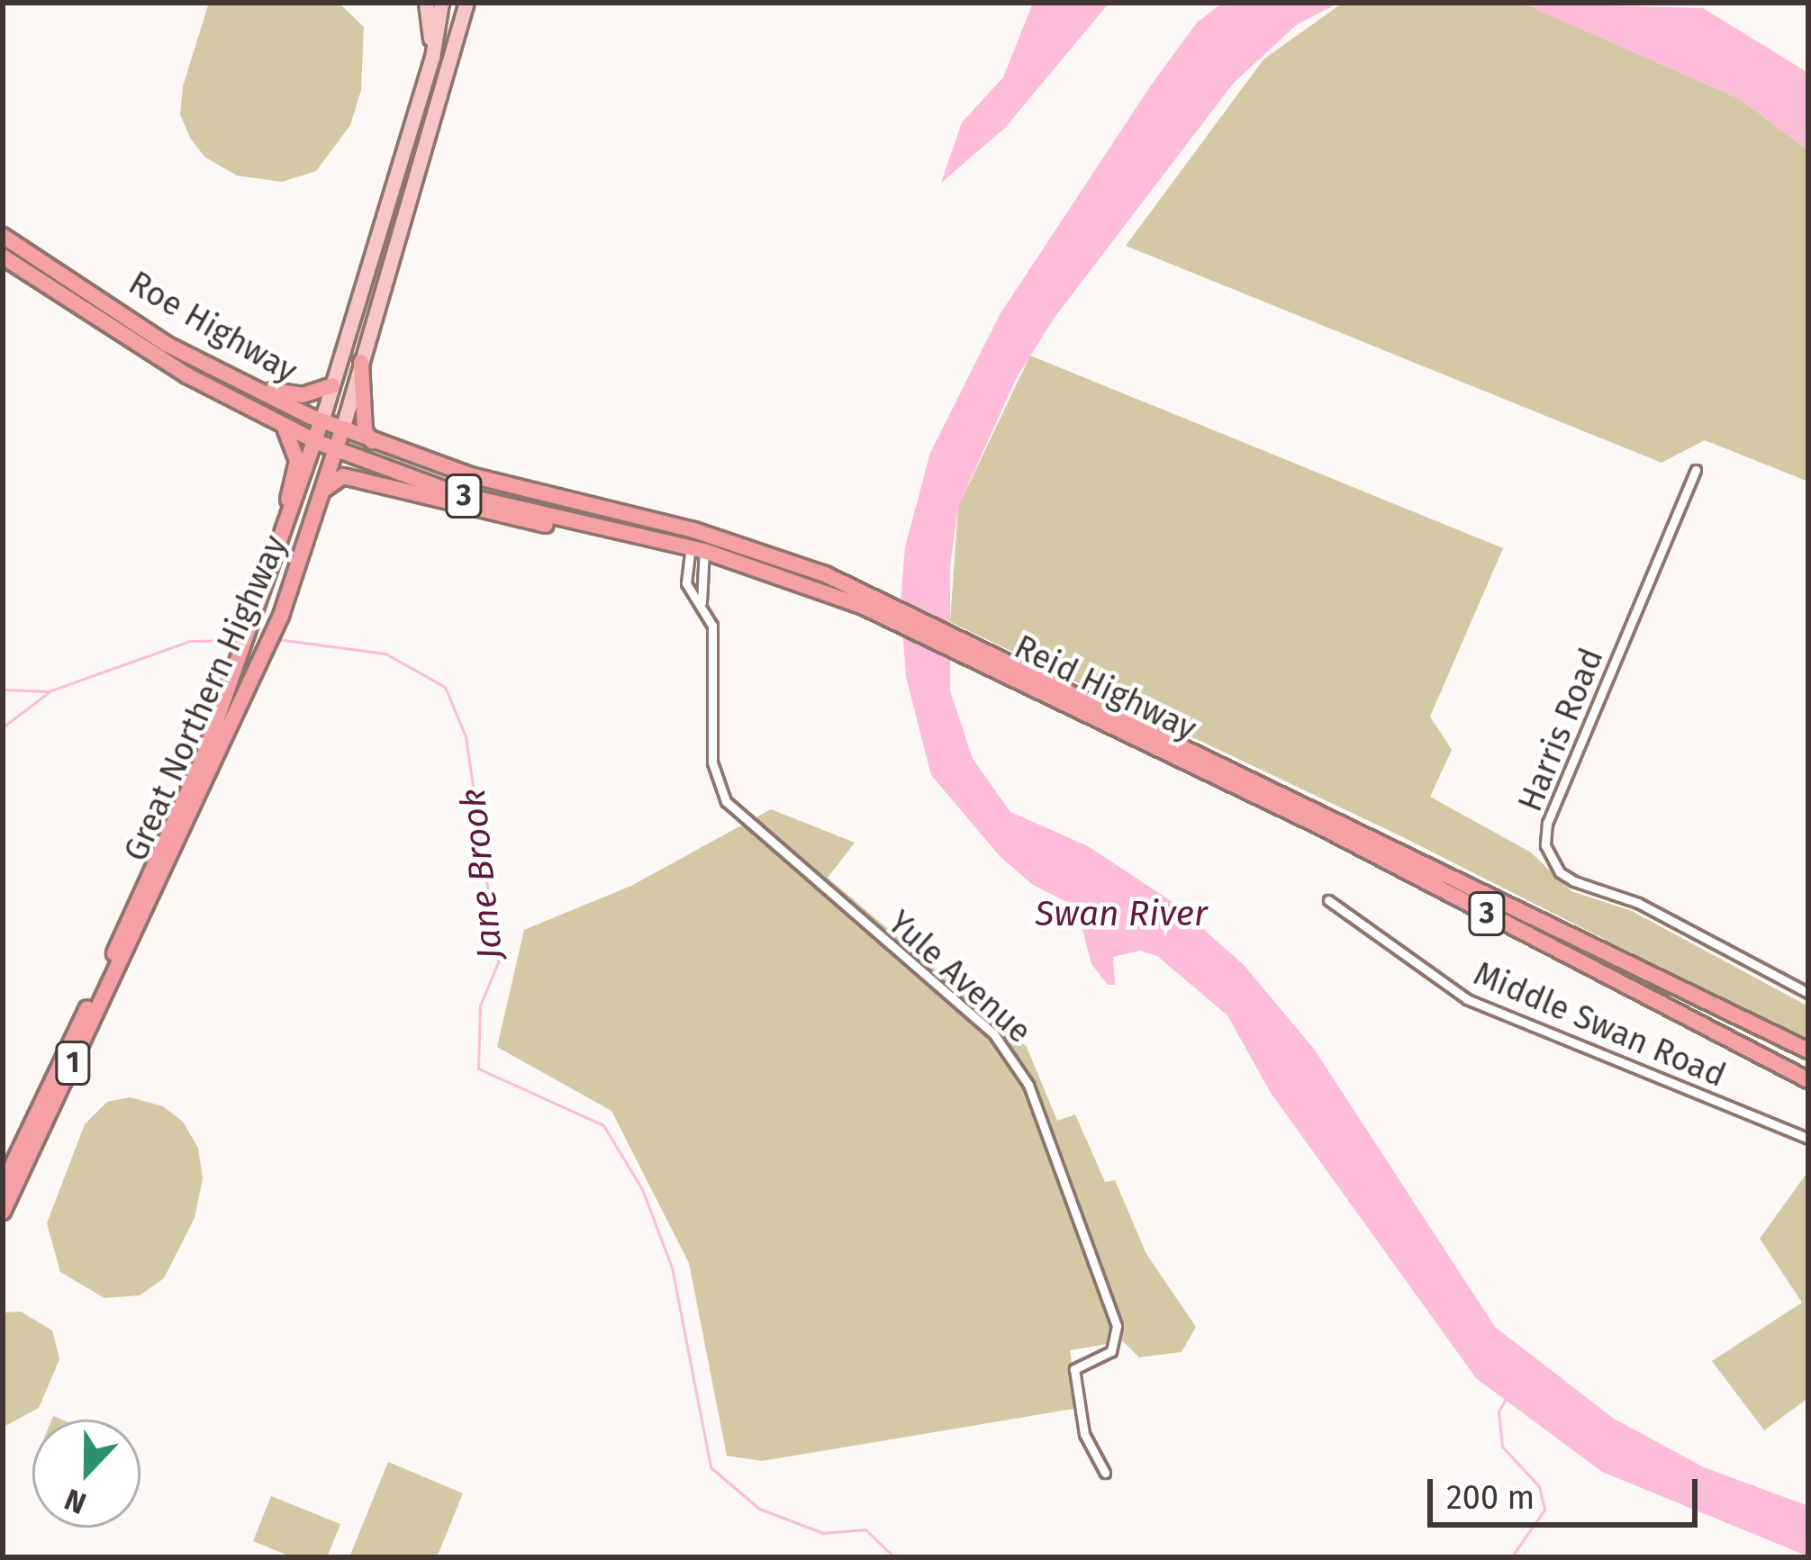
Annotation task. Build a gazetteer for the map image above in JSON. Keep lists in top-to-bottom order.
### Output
{
  "streets": {
    "highway": [
      "Roe Highway",
      "3",
      "Reid Highway",
      "Great Northern Highway",
      "1"
    ],
    "street": ["Harris Road", "Yule Avenue", "Middle Swan Road"]
  },
  "crossings": [
    ["Roe Highway", "Reid Highway"],
    ["Roe Highway", "Great Northern Highway"],
    ["Reid Highway", "Great Northern Highway"],
    ["Reid Highway", "Yule Avenue"]
  ],
  "water": ["Jane Brook", "Swan River"],
  "scale_bar": "200 m",
  "north": "bottom"
}
